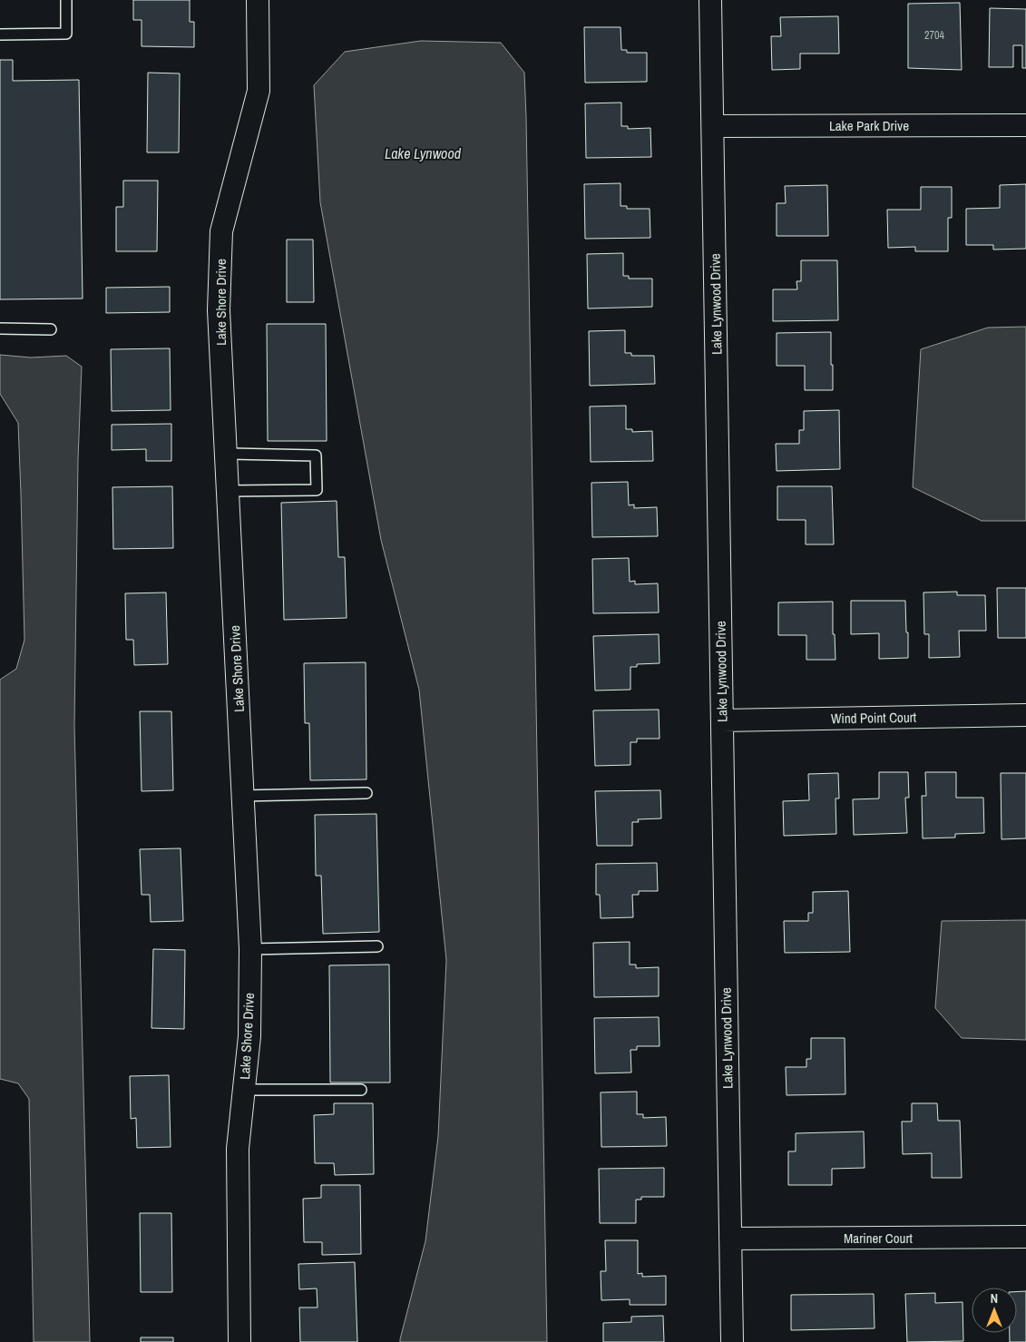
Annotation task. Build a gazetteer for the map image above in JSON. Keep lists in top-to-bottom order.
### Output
{
  "streets": {
    "street": [
      "Lake Park Drive",
      "Lake Shore Drive",
      "Lake Lynwood Drive",
      "Wind Point Court",
      "Mariner Court"
    ]
  },
  "crossings": [
    ["Lake Park Drive", "Lake Lynwood Drive"],
    ["Lake Lynwood Drive", "Wind Point Court"],
    ["Lake Lynwood Drive", "Mariner Court"]
  ],
  "water": ["Lake Lynwood"],
  "house_numbers": ["2704"],
  "north": "top"
}
